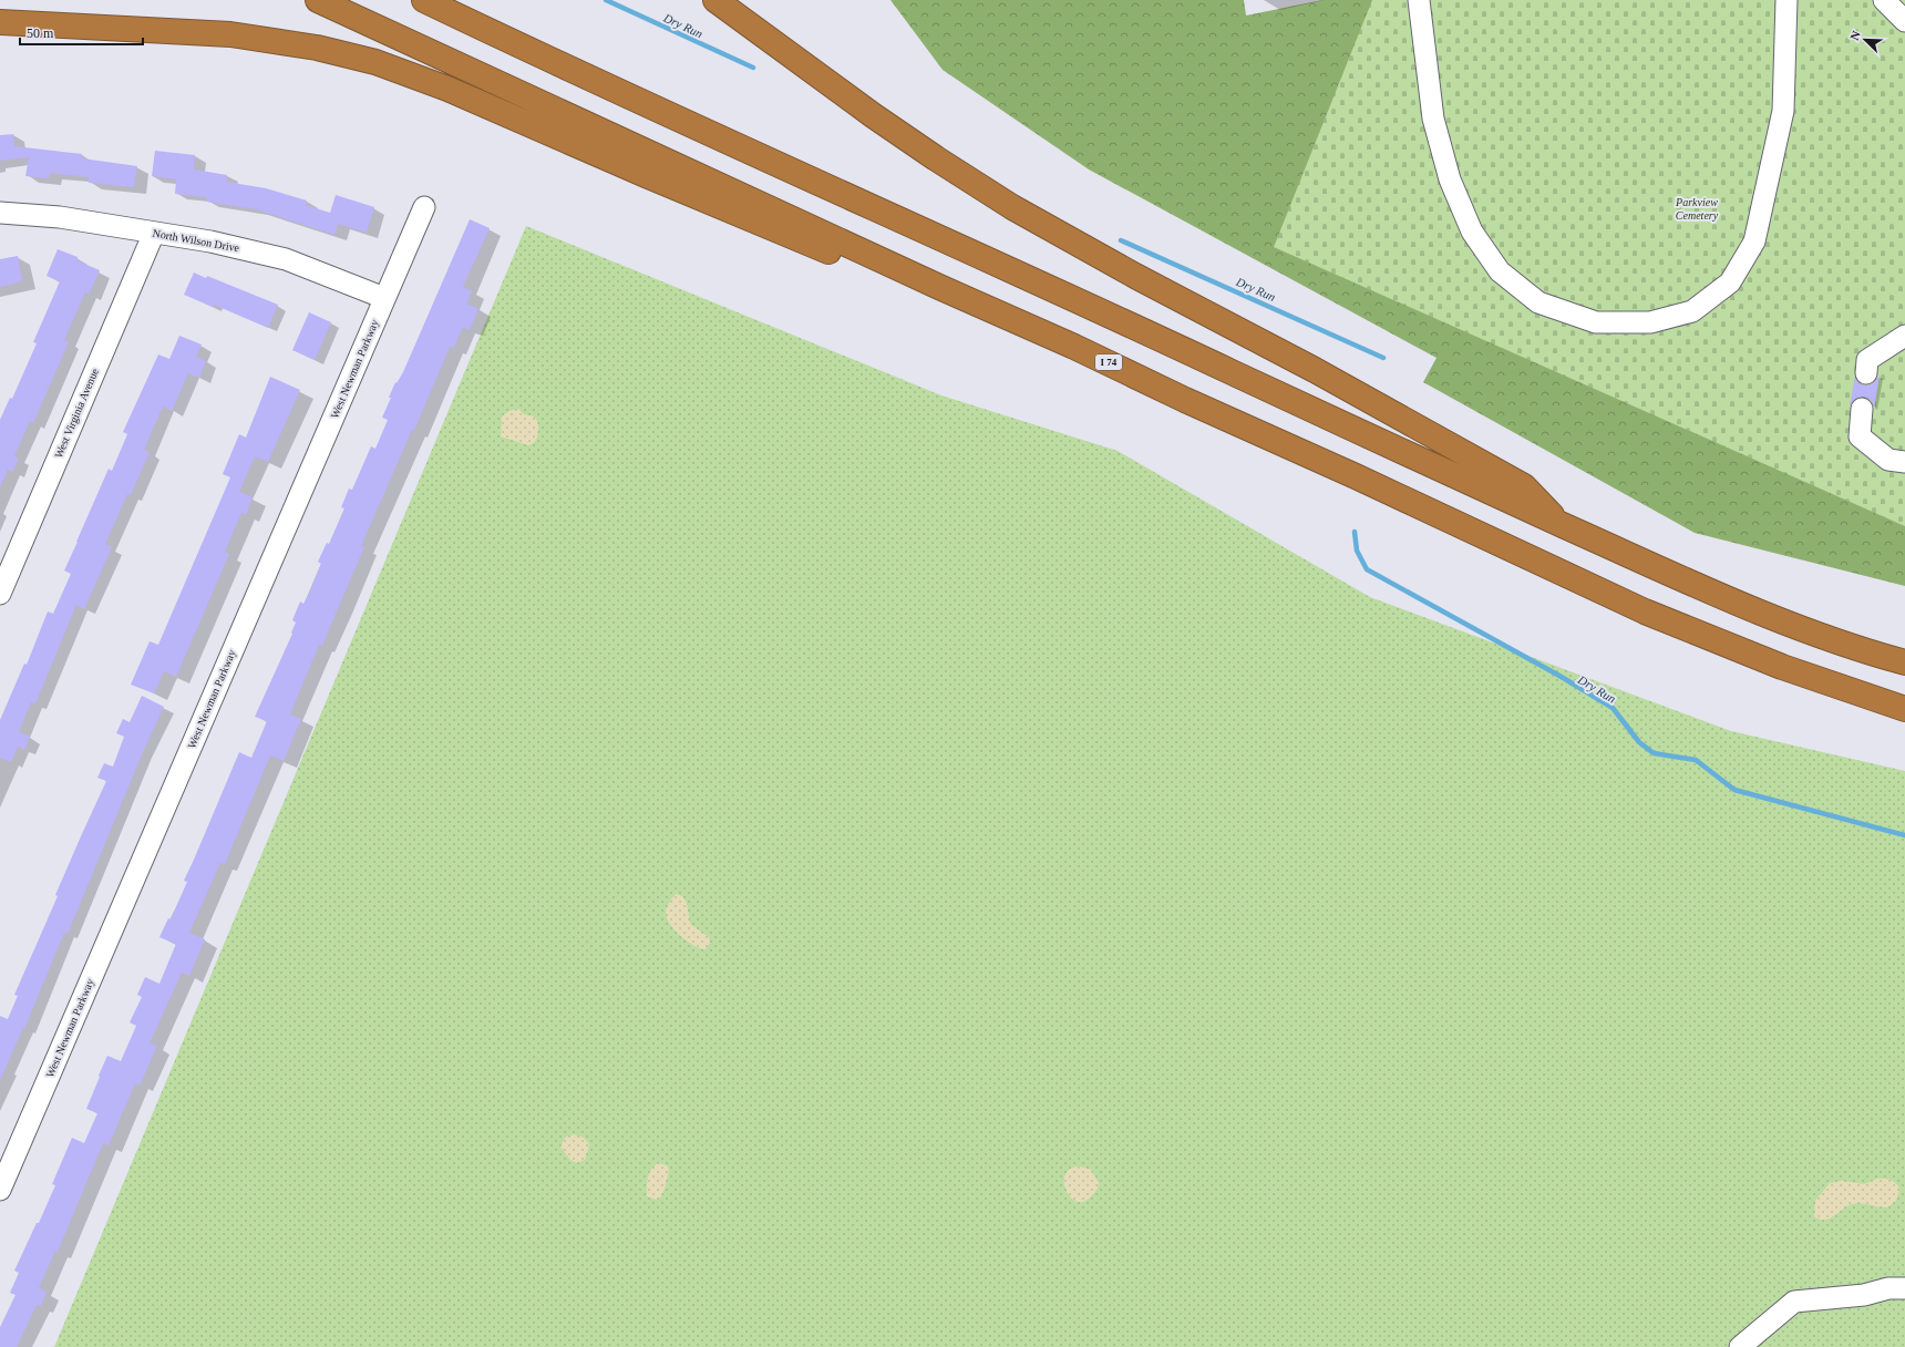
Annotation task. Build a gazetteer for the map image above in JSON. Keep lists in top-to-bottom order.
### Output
{
  "streets": {
    "highway": ["I 74"],
    "street": ["North Wilson Drive", "West Newman Parkway", "West Virginia Avenue"]
  },
  "crossings": [
    ["North Wilson Drive", "West Newman Parkway"],
    ["North Wilson Drive", "West Virginia Avenue"]
  ],
  "water": ["Dry Run"],
  "parks": ["Parkview Cemetery"],
  "scale_bar": "50 m",
  "north": "top left"
}
